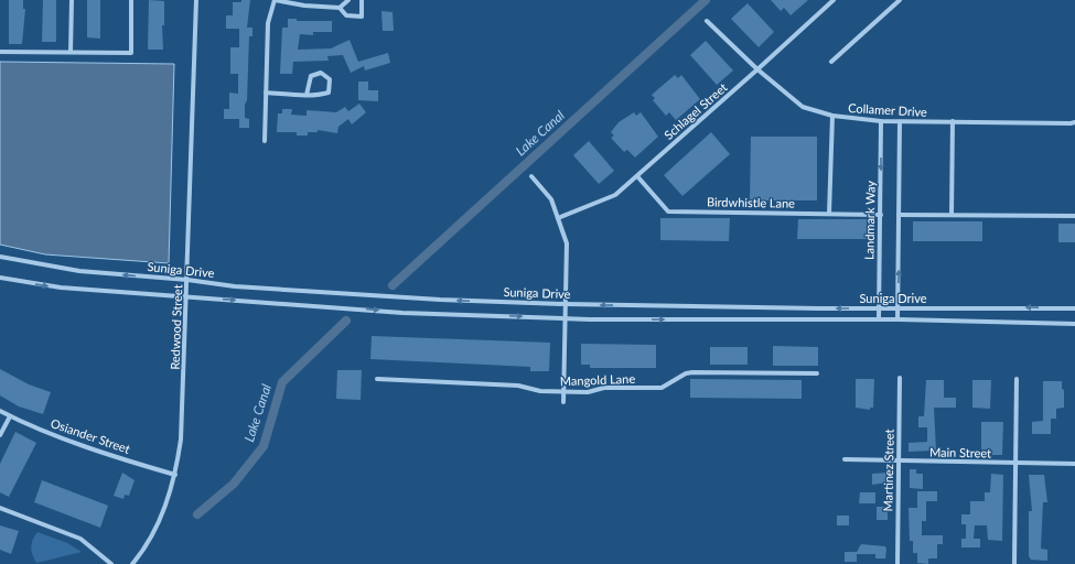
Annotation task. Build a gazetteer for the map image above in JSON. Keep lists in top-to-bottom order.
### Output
{
  "streets": {
    "street": [
      "Collamer Drive",
      "Schlagel Street",
      "Birdwhistle Lane",
      "Landmark Way",
      "Suniga Drive",
      "Redwood Street",
      "Mangold Lane",
      "Osiander Street",
      "Main Street",
      "Martinez Street"
    ]
  },
  "crossings": [
    ["Collamer Drive", "Schlagel Street"],
    ["Collamer Drive", "Landmark Way"],
    ["Schlagel Street", "Birdwhistle Lane"],
    ["Birdwhistle Lane", "Landmark Way"],
    ["Landmark Way", "Suniga Drive"],
    ["Suniga Drive", "Redwood Street"],
    ["Redwood Street", "Osiander Street"],
    ["Main Street", "Martinez Street"]
  ],
  "water": ["Lake Canal"]
}
